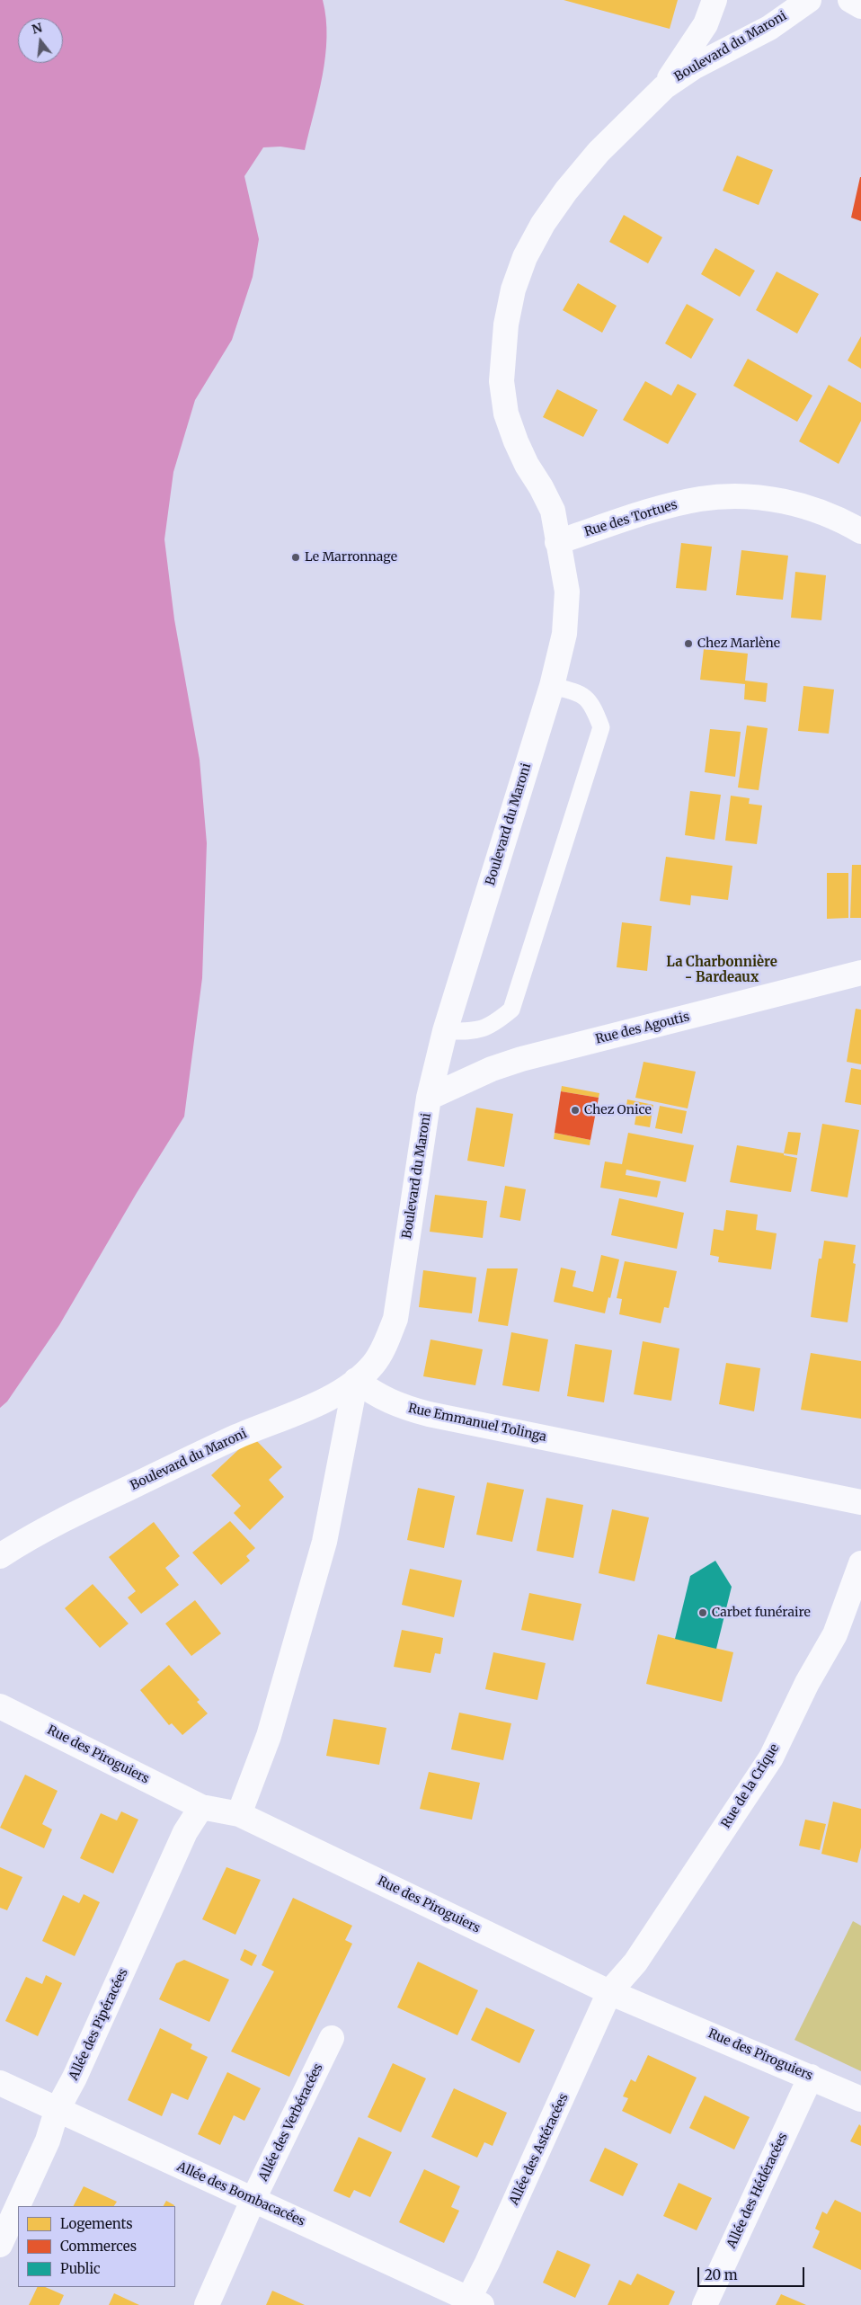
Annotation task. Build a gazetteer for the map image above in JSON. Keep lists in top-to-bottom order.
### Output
{
  "streets": {
    "street": [
      "Boulevard du Maroni",
      "Rue des Tortues",
      "Rue des Agoutis",
      "Rue Emmanuel Tolinga",
      "Rue des Piroguiers",
      "Rue de la Crique",
      "Allée des Pipéracées",
      "Allée des Verbéracées",
      "Allée des Astéracées",
      "Allée des Hédéracées",
      "Allée des Bombacacées"
    ]
  },
  "crossings": [
    ["Boulevard du Maroni", "Rue des Tortues"],
    ["Boulevard du Maroni", "Rue des Agoutis"],
    ["Boulevard du Maroni", "Rue Emmanuel Tolinga"],
    ["Rue des Piroguiers", "Rue de la Crique"],
    ["Rue des Piroguiers", "Allée des Pipéracées"],
    ["Rue des Piroguiers", "Allée des Astéracées"],
    ["Rue des Piroguiers", "Allée des Hédéracées"],
    ["Rue de la Crique", "Allée des Astéracées"],
    ["Allée des Pipéracées", "Allée des Bombacacées"],
    ["Allée des Verbéracées", "Allée des Bombacacées"],
    ["Allée des Astéracées", "Allée des Bombacacées"]
  ],
  "districts": ["La Charbonnière - Bardeaux"],
  "places": [
    "Le Marronnage",
    "Chez Marlène",
    "Chez Onice",
    "Carbet funéraire"
  ],
  "legend": ["Logements", "Commerces", "Public"],
  "scale_bar": "20 m",
  "north": "top"
}
